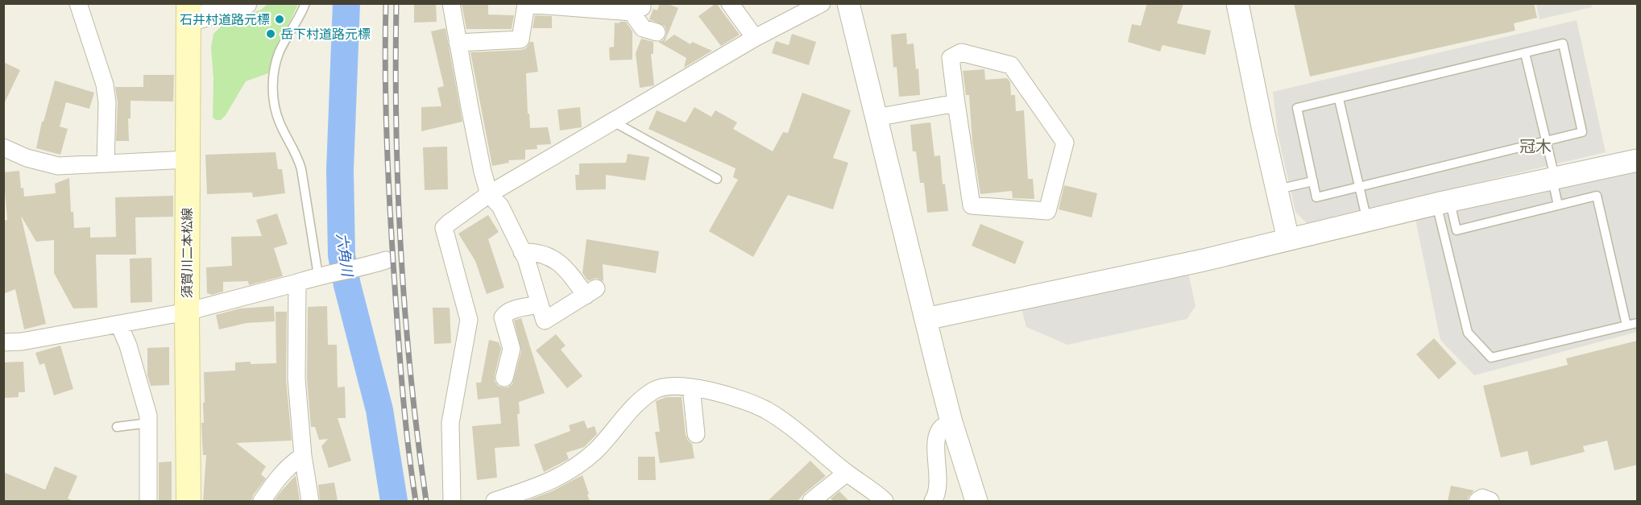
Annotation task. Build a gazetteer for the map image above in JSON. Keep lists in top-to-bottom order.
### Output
{
  "streets": {
    "main road": ["須賀川二本松線"]
  },
  "districts": ["冠木"],
  "water": ["六角川"],
  "places": ["石井村道路元標", "岳下村道路元標"]
}
